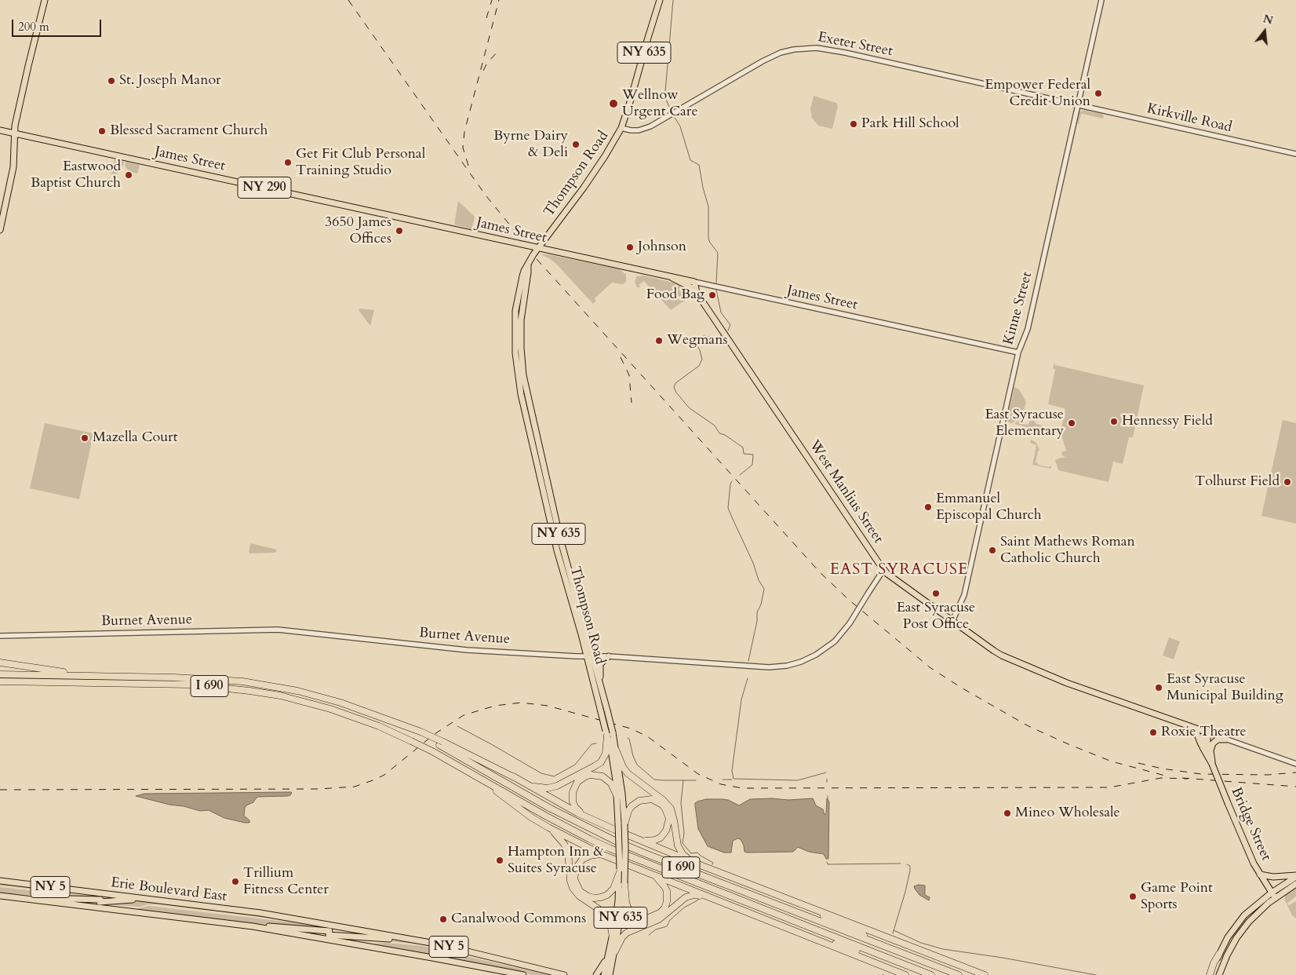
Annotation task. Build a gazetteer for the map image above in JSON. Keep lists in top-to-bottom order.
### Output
{
  "streets": {
    "highway": ["I 690"],
    "main road": [
      "NY 635",
      "James Street",
      "Thompson Road",
      "NY 290",
      "West Manlius Street",
      "Bridge Street",
      "NY 5",
      "Erie Boulevard East"
    ],
    "street": [
      "Exeter Street",
      "Kirkville Road",
      "Kinne Street",
      "Burnet Avenue"
    ]
  },
  "crossings": [
    ["Exeter Street", "Kirkville Road"],
    ["Exeter Street", "Thompson Road"],
    ["Exeter Street", "Kinne Street"],
    ["Kirkville Road", "Kinne Street"],
    ["James Street", "Thompson Road"],
    ["James Street", "Kinne Street"],
    ["James Street", "West Manlius Street"],
    ["Thompson Road", "Burnet Avenue"],
    ["NY 290", "West Manlius Street"],
    ["NY 290", "Bridge Street"],
    ["Kinne Street", "West Manlius Street"],
    ["West Manlius Street", "Burnet Avenue"],
    ["West Manlius Street", "Bridge Street"]
  ],
  "districts": ["EAST SYRACUSE"],
  "places": [
    "St. Joseph Manor",
    "Empower Federal Credit Union",
    "Wellnow Urgent Care",
    "Park Hill School",
    "Blessed Sacrament Church",
    "Byrne Dairy & Deli",
    "Get Fit Club Personal Training Studio",
    "Eastwood Baptist Church",
    "3650 James Offices",
    "Johnson",
    "Food Bag",
    "Wegmans",
    "Hennessy Field",
    "East Syracuse Elementary",
    "Mazella Court",
    "Tolhurst Field",
    "Emmanuel Episcopal Church",
    "Saint Mathews Roman Catholic Church",
    "East Syracuse Post Office",
    "East Syracuse Municipal Building",
    "Roxie Theatre",
    "Mineo Wholesale",
    "Hampton Inn & Suites Syracuse",
    "Trillium Fitness Center",
    "Game Point Sports",
    "Canalwood Commons"
  ],
  "scale_bar": "200 m",
  "north": "top"
}
